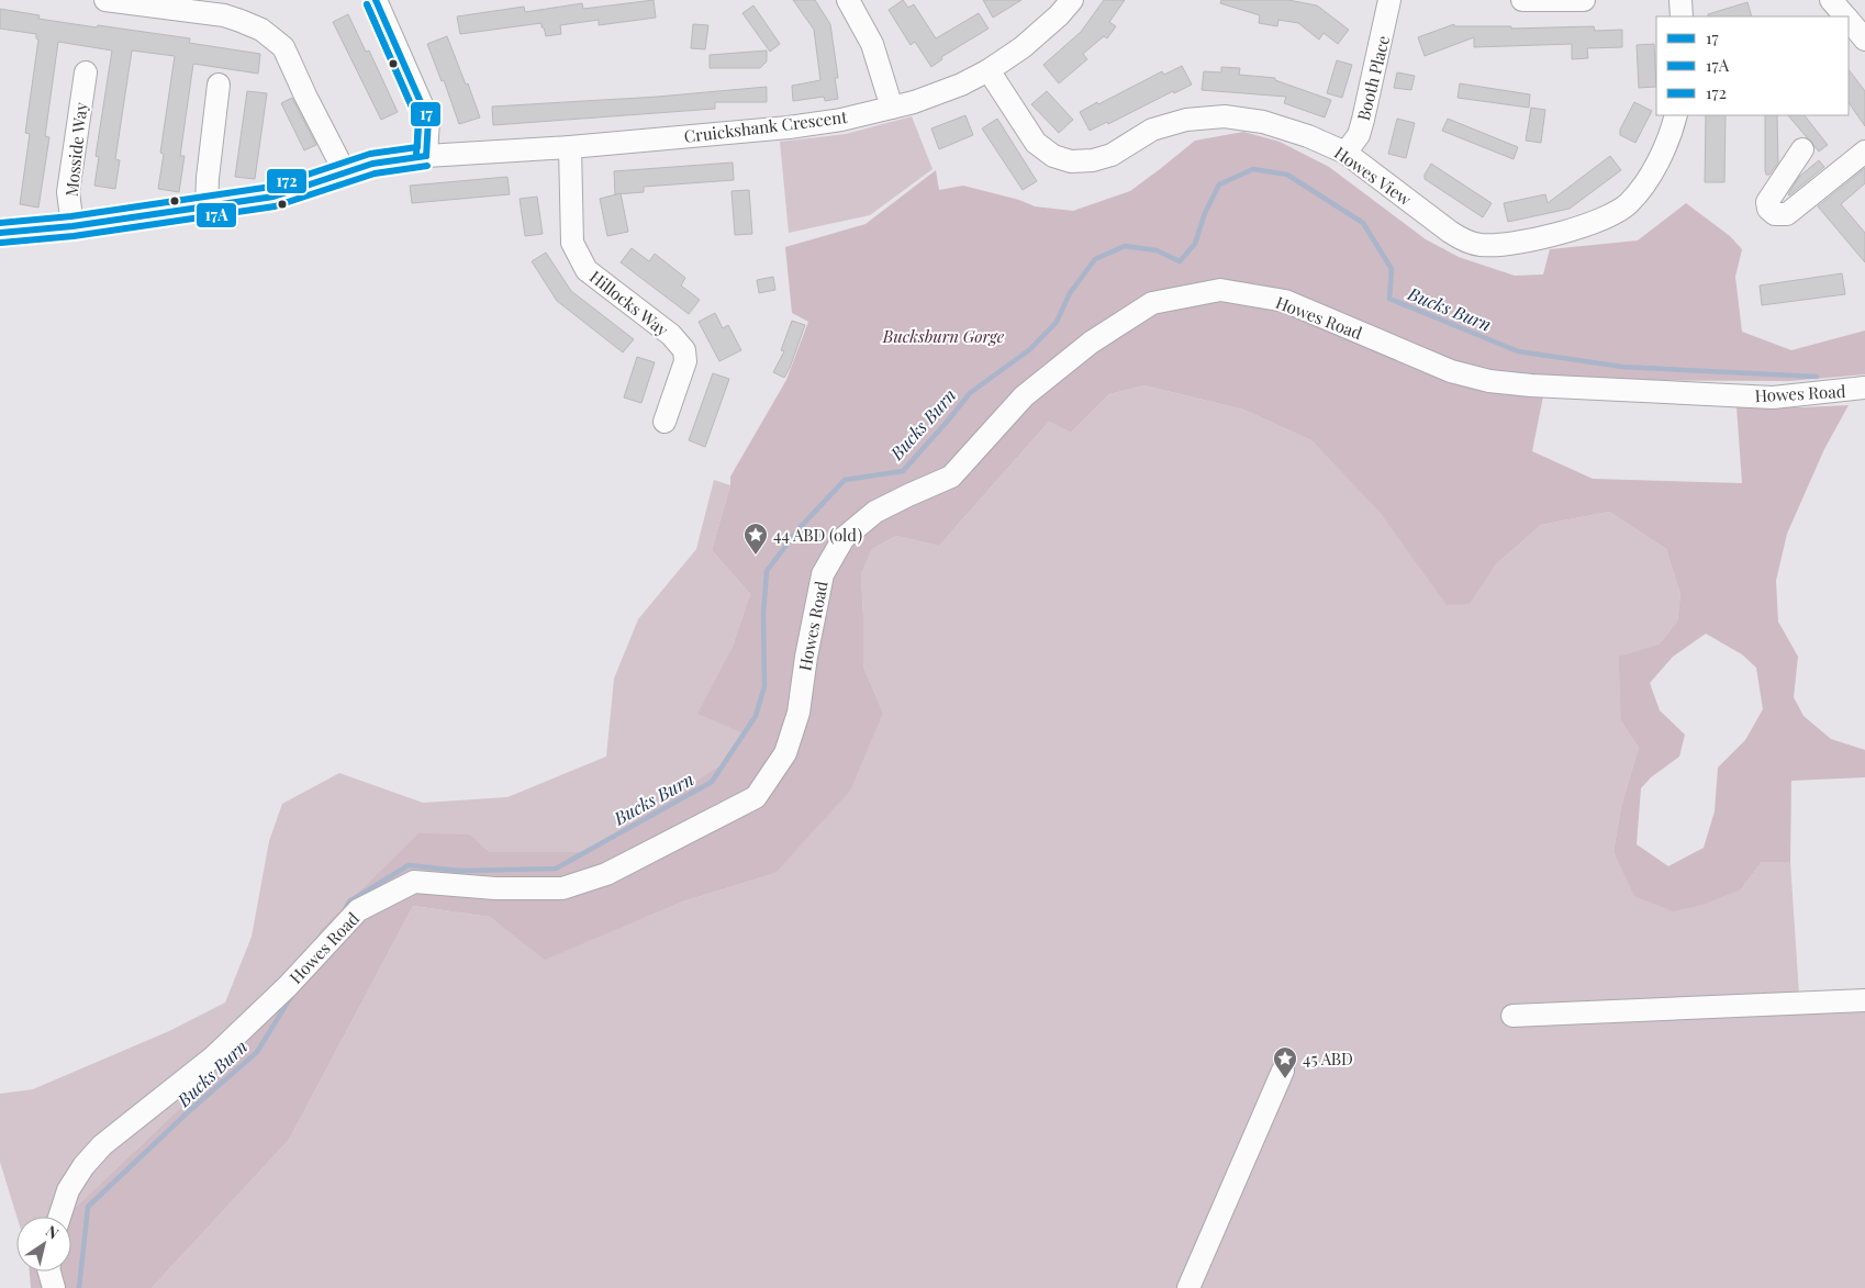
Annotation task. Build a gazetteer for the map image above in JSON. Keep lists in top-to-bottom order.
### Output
{
  "streets": {
    "street": [
      "Booth Place",
      "Cruickshank Crescent",
      "Mosside Way",
      "Howes View",
      "Hillocks Way",
      "Howes Road"
    ]
  },
  "crossings": [
    ["Booth Place", "Howes View"],
    ["Cruickshank Crescent", "Mosside Way"],
    ["Cruickshank Crescent", "Howes View"],
    ["Cruickshank Crescent", "Hillocks Way"]
  ],
  "water": ["Bucks Burn"],
  "parks": ["Bucksburn Gorge"],
  "places": {
    "place": ["44 ABD (old)", "45 ABD"]
  },
  "lines": ["transit line 17", "transit line 17A", "transit line 172"],
  "legend": ["17", "17A", "172"],
  "north": "top right"
}
